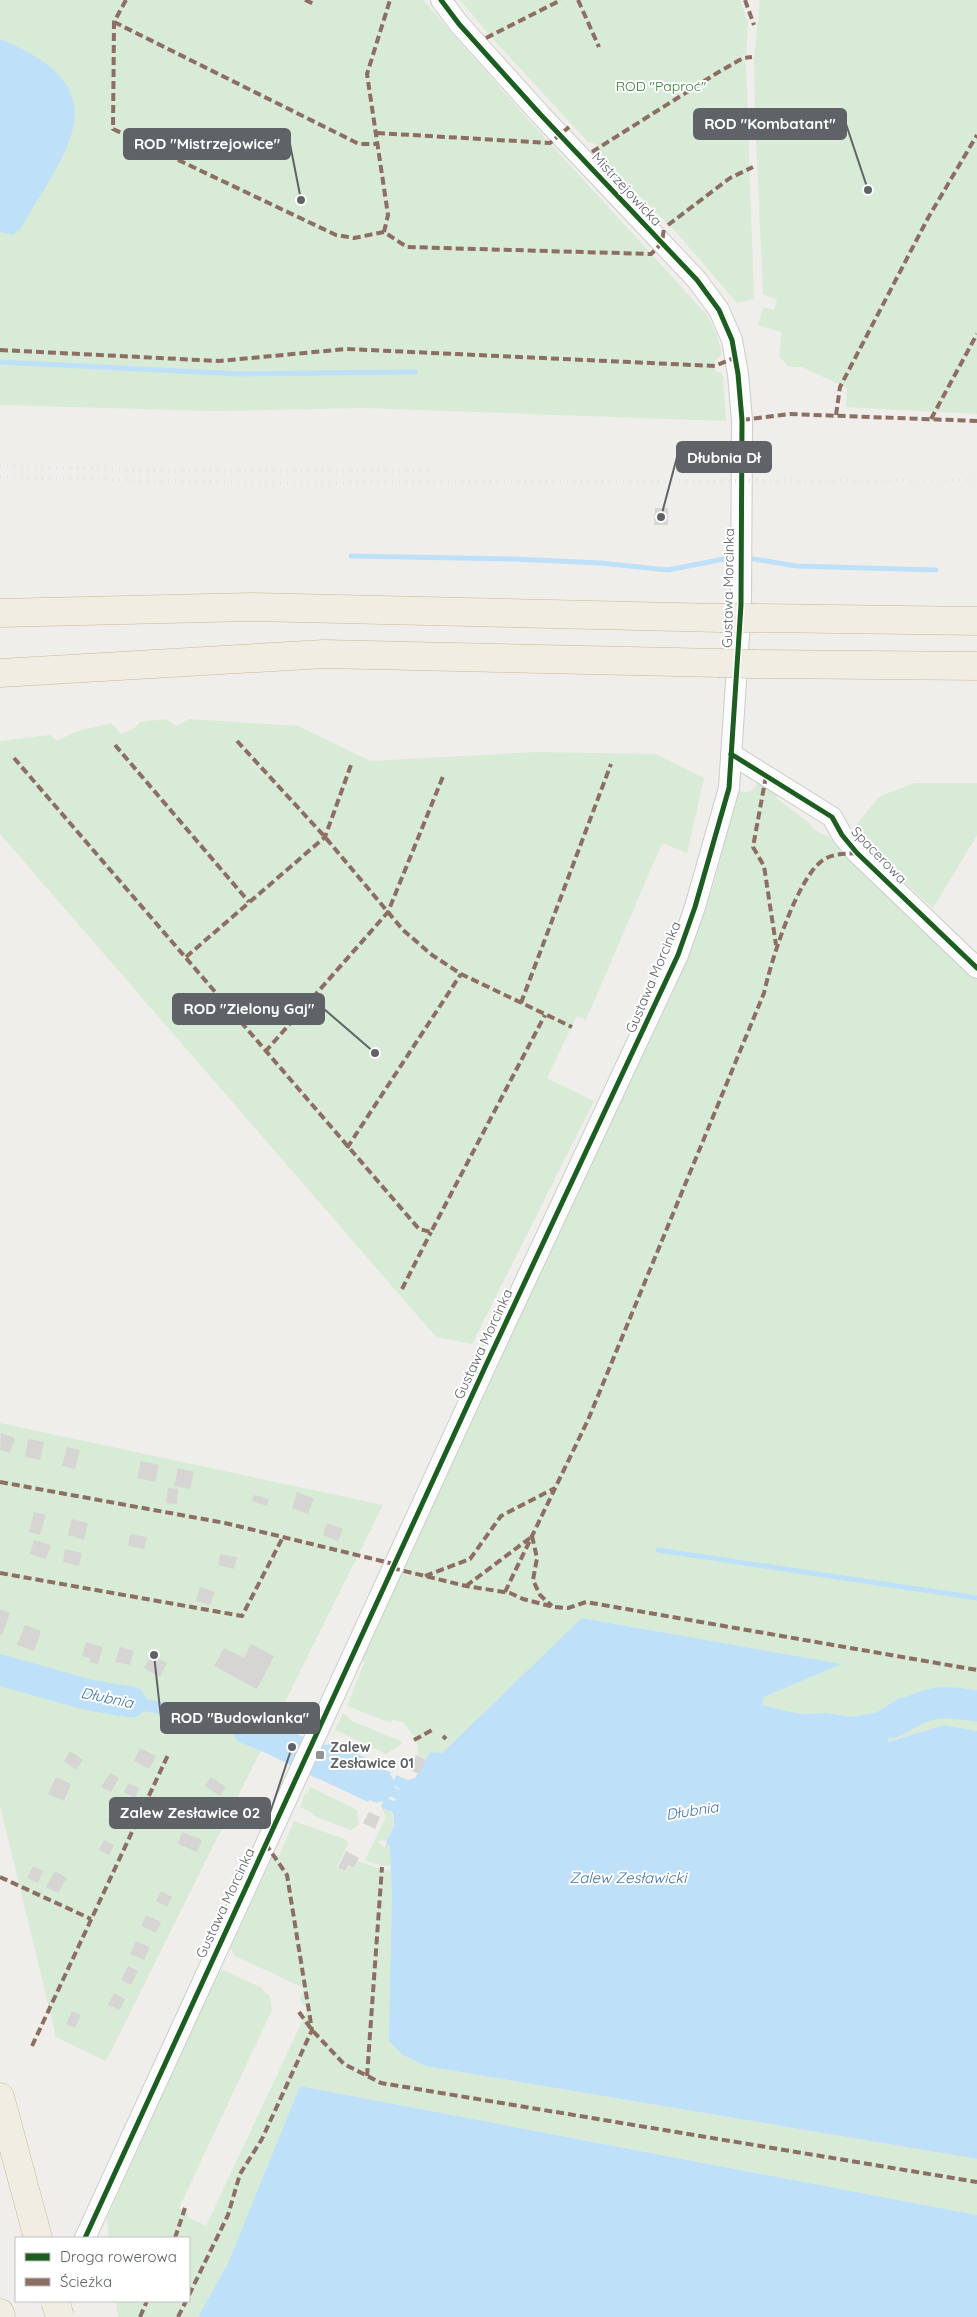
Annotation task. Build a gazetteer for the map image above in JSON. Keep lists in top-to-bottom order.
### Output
{
  "streets": {
    "street": ["Mistrzejowicka", "Gustawa Morcinka", "Spacerowa"]
  },
  "crossings": [
    ["Mistrzejowicka", "Gustawa Morcinka"],
    ["Gustawa Morcinka", "Spacerowa"]
  ],
  "water": ["Dłubnia", "Zalew Zesławicki"],
  "parks": ["ROD \"Paproć\""],
  "places": {
    "other": [
      "ROD \"Kombatant\"",
      "ROD \"Mistrzejowice\"",
      "Dłubnia Dł",
      "ROD \"Zielony Gaj\"",
      "ROD \"Budowlanka\"",
      "Zalew Zesławice 02"
    ],
    "transit": ["Zalew Zesławice 01"]
  },
  "legend": ["Droga rowerowa", "Ścieżka"]
}
